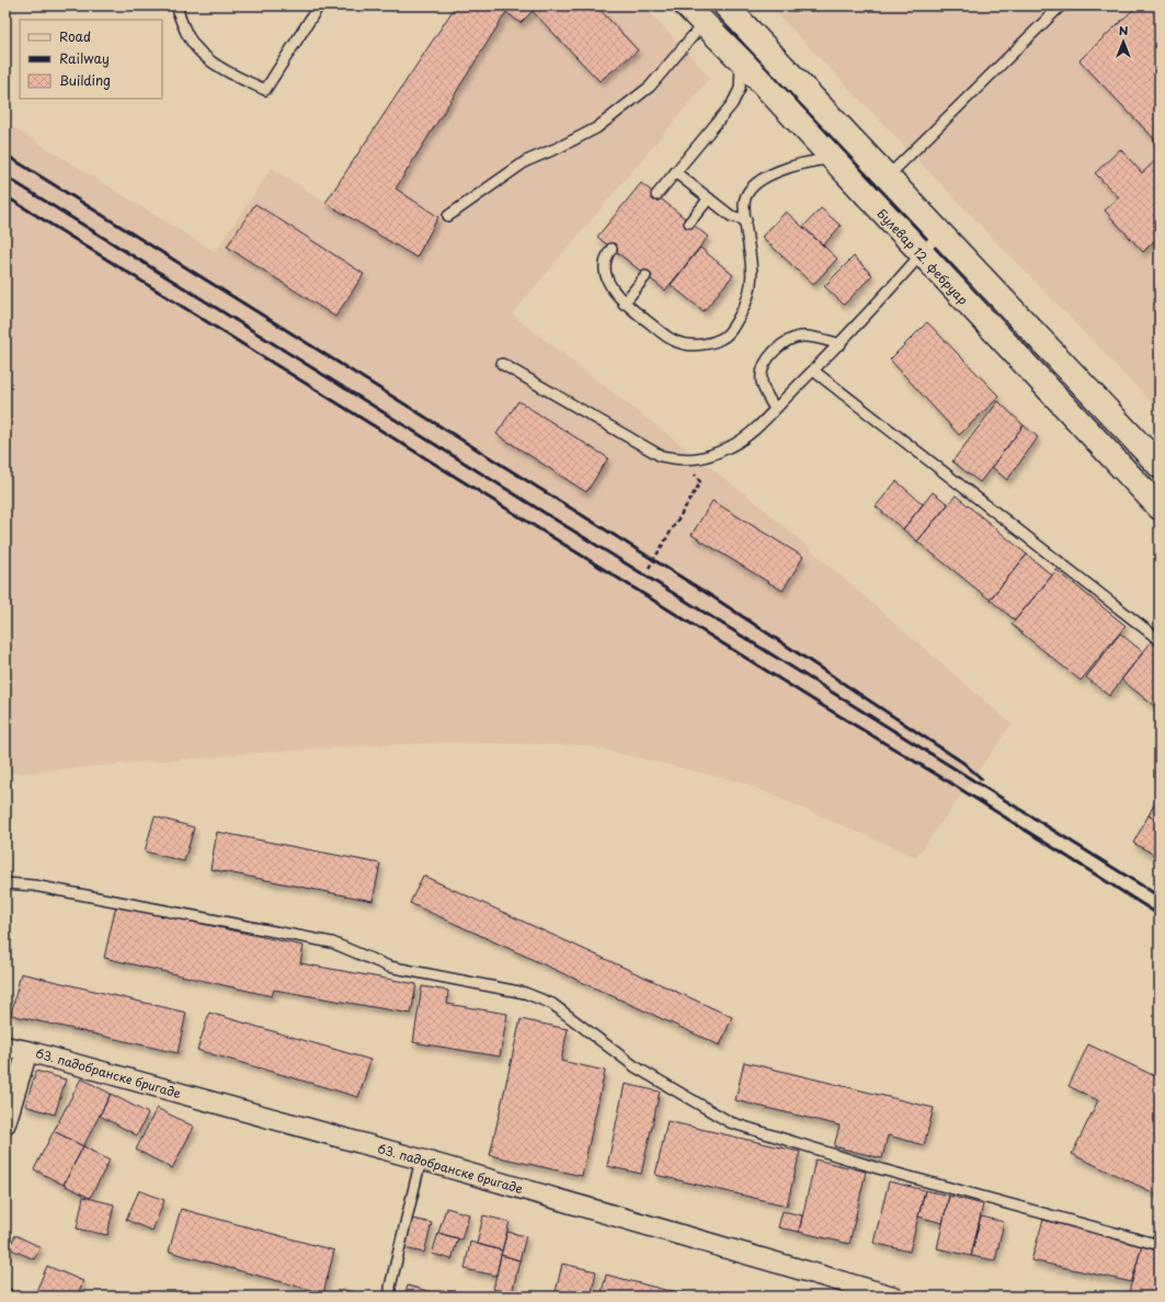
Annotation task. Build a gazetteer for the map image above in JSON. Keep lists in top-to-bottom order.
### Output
{
  "streets": {
    "main road": ["Булевар 12. фебруар"],
    "street": ["63. падобранске бригаде"]
  },
  "legend": ["Road", "Railway", "Building"],
  "north": "top"
}
